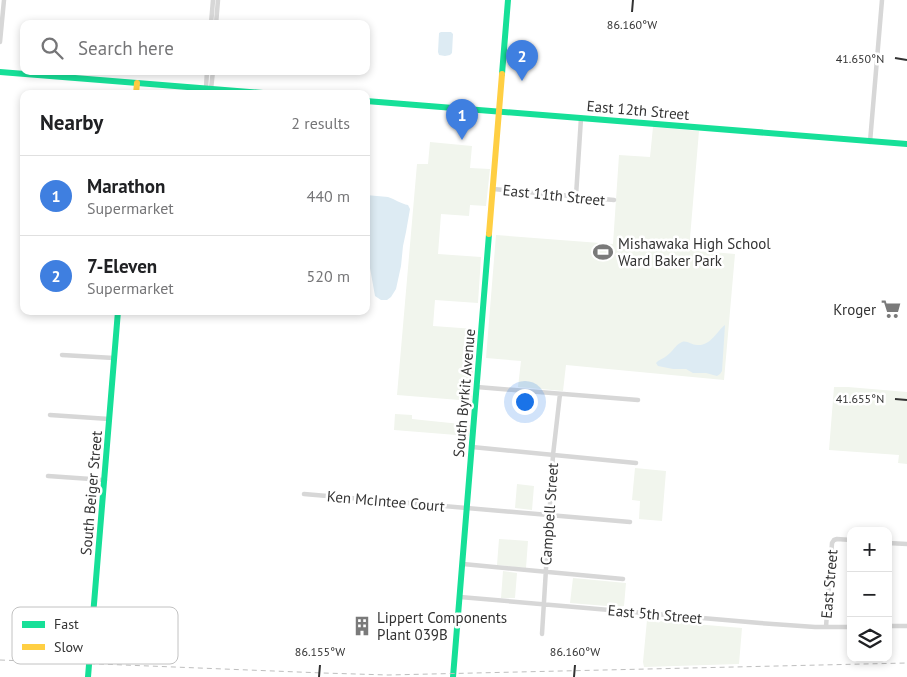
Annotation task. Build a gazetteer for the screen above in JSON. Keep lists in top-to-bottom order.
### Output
{
  "streets": {
    "street": [
      "East 12th Street",
      "East 11th Street",
      "South Byrkit Avenue",
      "South Beiger Street",
      "Ken McIntee Court",
      "Campbell Street",
      "East Street",
      "East 5th Street"
    ]
  },
  "crossings": [
    ["East 12th Street", "South Byrkit Avenue"],
    ["East 11th Street", "South Byrkit Avenue"],
    ["South Byrkit Avenue", "Ken McIntee Court"],
    ["South Byrkit Avenue", "East 5th Street"],
    ["Ken McIntee Court", "Campbell Street"],
    ["Campbell Street", "East 5th Street"],
    ["East Street", "East 5th Street"]
  ],
  "places": {
    "sports": ["Mishawaka High School Ward Baker Park"],
    "supermarket": ["Kroger"],
    "building": ["Lippert Components Plant 039B"]
  },
  "legend": ["Fast", "Slow"],
  "page": {
    "search": "Search here",
    "pins": ["2", "1"],
    "heading": ["Nearby", "2 results"],
    "list": [
      {
        "mark": "1",
        "name": "Marathon",
        "note": "Supermarket",
        "value": "440 m"
      },
      {
        "mark": "2",
        "name": "7-Eleven",
        "note": "Supermarket",
        "value": "520 m"
      }
    ],
    "map_buttons": ["+", "−"]
  },
  "coordinates": [
    "86.160°W",
    "41.650°N",
    "41.655°N",
    "86.155°W"
  ]
}
